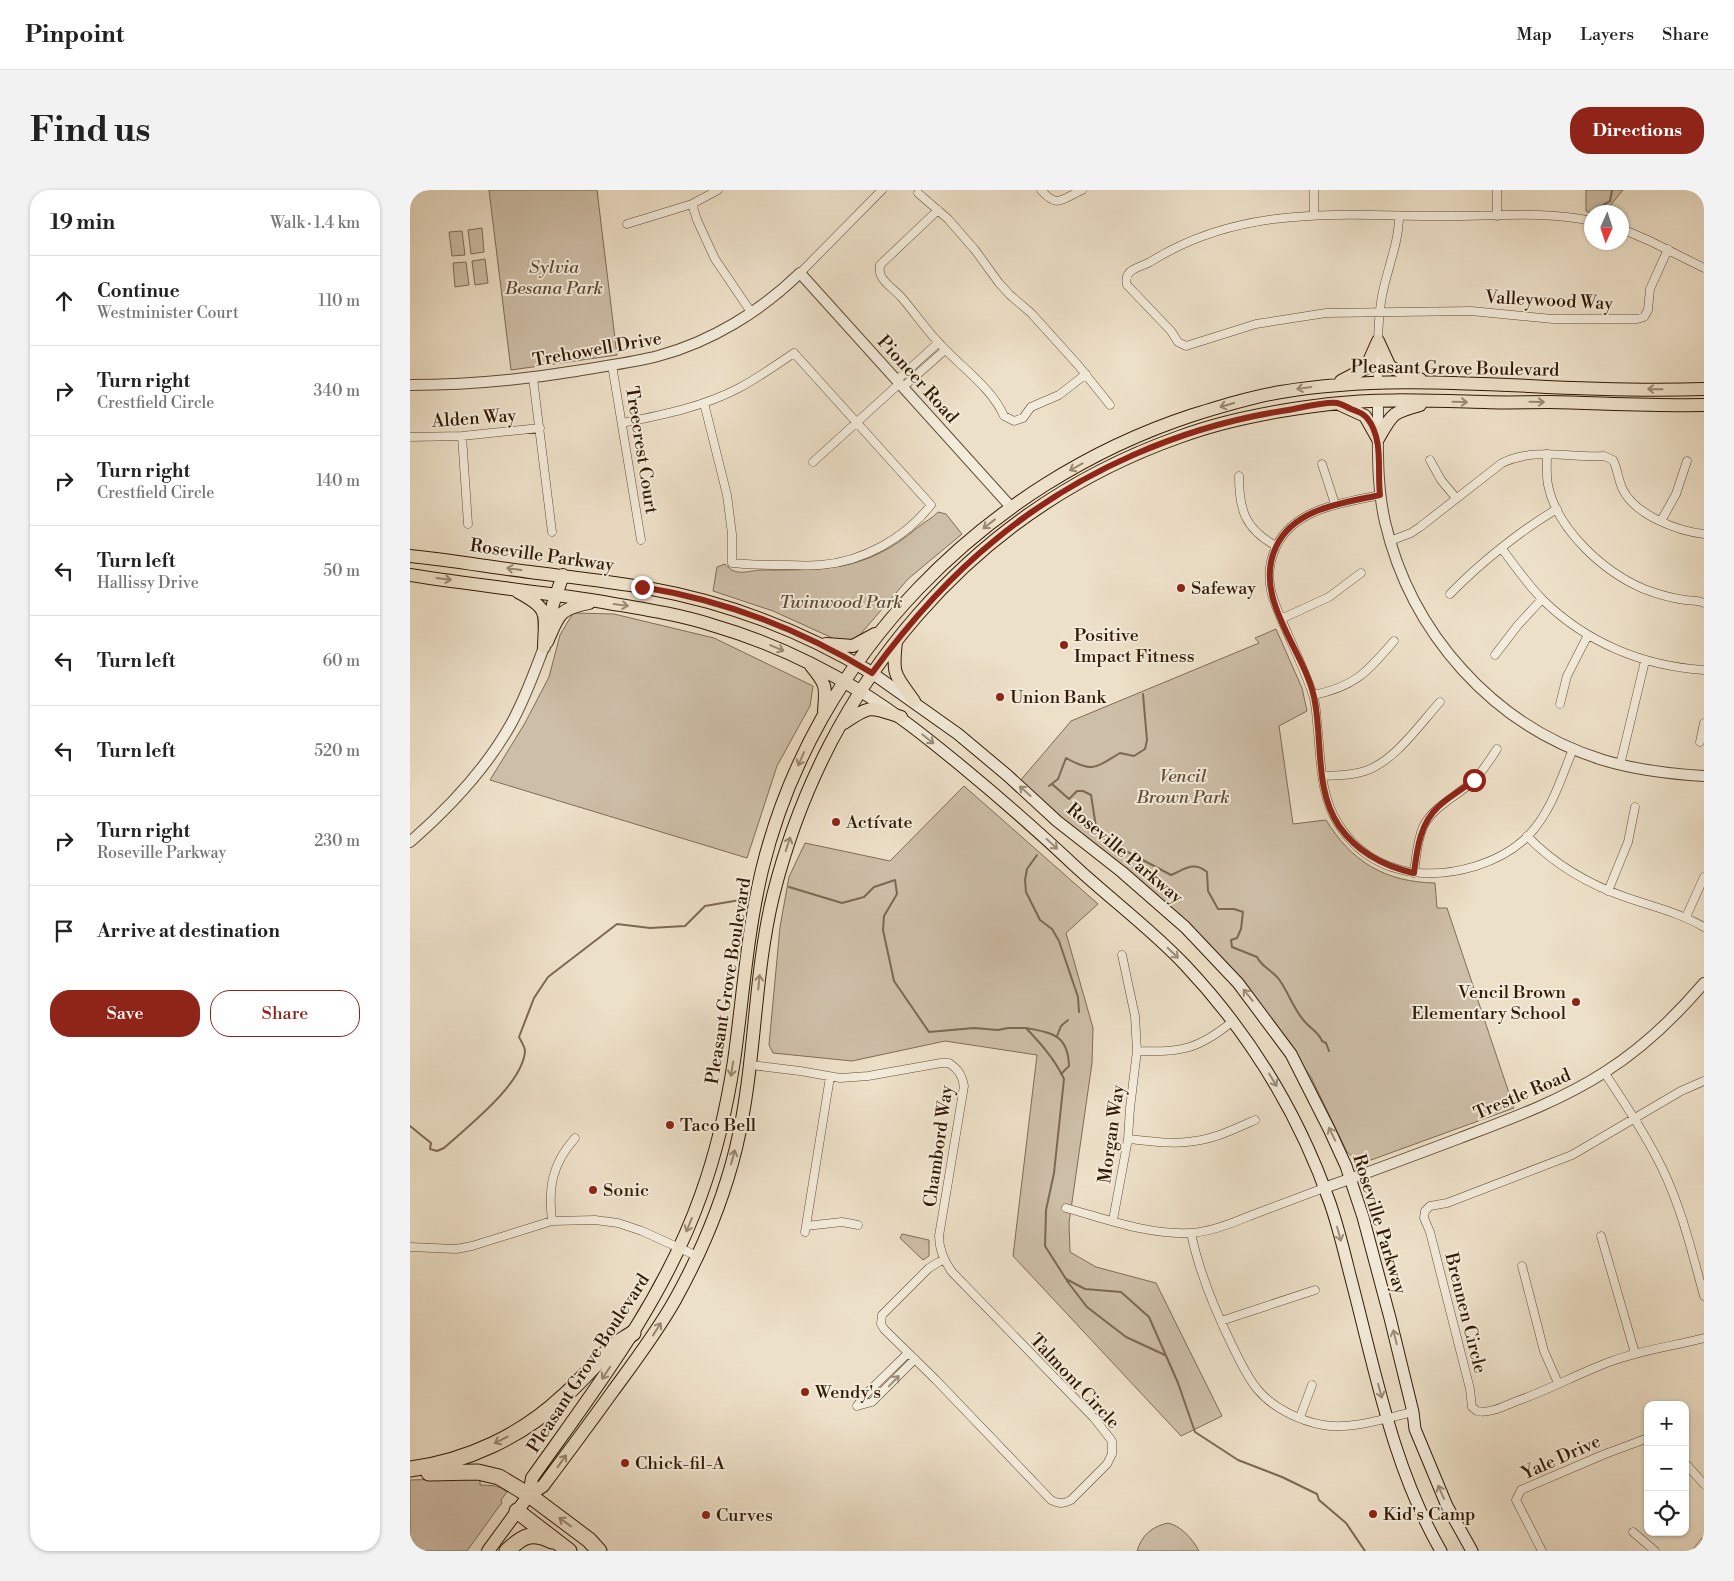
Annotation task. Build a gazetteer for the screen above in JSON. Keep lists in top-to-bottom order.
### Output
{
  "streets": {
    "main road": ["Pleasant Grove Boulevard", "Roseville Parkway"],
    "street": [
      "Valleywood Way",
      "Trehowell Drive",
      "Pioneer Road",
      "Alden Way",
      "Treecrest Court",
      "Trestle Road",
      "Morgan Way",
      "Chambord Way",
      "Brennen Circle",
      "Talmont Circle",
      "Yale Drive"
    ]
  },
  "crossings": [
    ["Trehowell Drive", "Pioneer Road"],
    ["Trehowell Drive", "Treecrest Court"],
    ["Pleasant Grove Boulevard", "Pioneer Road"],
    ["Pleasant Grove Boulevard", "Roseville Parkway"],
    ["Pleasant Grove Boulevard", "Chambord Way"],
    ["Roseville Parkway", "Trestle Road"],
    ["Chambord Way", "Talmont Circle"]
  ],
  "parks": ["Sylvia Besana Park", "Twinwood Park", "Vencil Brown Park"],
  "places": [
    "Safeway",
    "Positive Impact Fitness",
    "Union Bank",
    "Actívate",
    "Vencil Brown Elementary School",
    "Taco Bell",
    "Sonic",
    "Wendy's",
    "Chick-fil-A",
    "Kid's Camp",
    "Curves"
  ],
  "north": "bottom",
  "page": {
    "header": "Pinpoint",
    "nav": ["Map", "Layers", "Share"],
    "buttons": [
      "Directions",
      ["Save", "Share"]
    ],
    "title": "Find us",
    "heading": ["19 min", "Walk · 1.4 km"],
    "list": [
      ["Continue", "Westminister Court", "110 m"],
      ["Turn right", "Crestfield Circle", "340 m"],
      ["Turn right", "Crestfield Circle", "140 m"],
      ["Turn left", "Hallissy Drive", "50 m"],
      ["Turn left", "60 m"],
      ["Turn left", "520 m"],
      ["Turn right", "Roseville Parkway", "230 m"],
      "Arrive at destination"
    ],
    "map_buttons": ["+", "−"]
  }
}
